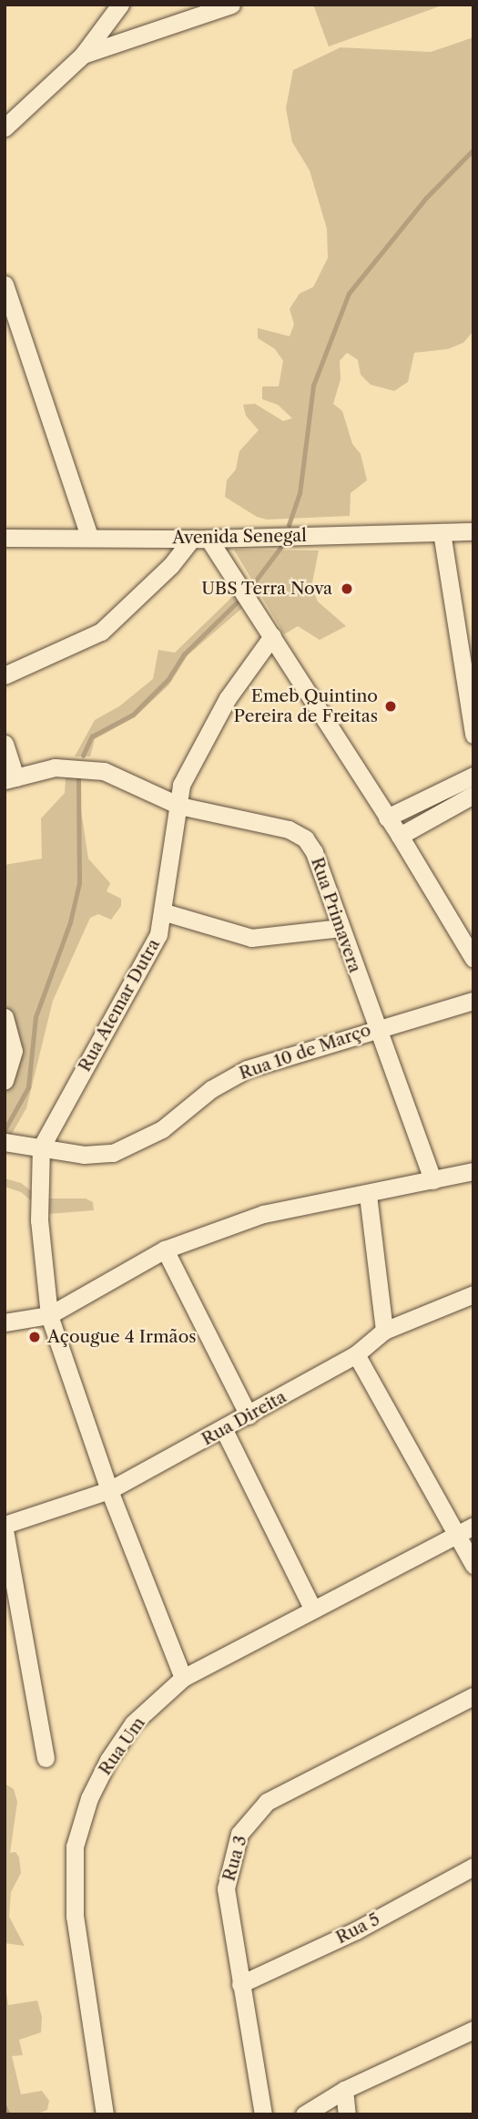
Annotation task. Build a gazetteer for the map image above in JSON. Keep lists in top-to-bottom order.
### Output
{
  "streets": {
    "street": [
      "Avenida Senegal",
      "Rua Primavera",
      "Rua Atemar Dutra",
      "Rua 10 de Março",
      "Rua Direita",
      "Rua Um",
      "Rua 3",
      "Rua 5"
    ]
  },
  "crossings": [
    ["Rua Primavera", "Rua Atemar Dutra"],
    ["Rua Primavera", "Rua 10 de Março"],
    ["Rua Atemar Dutra", "Rua 10 de Março"],
    ["Rua Atemar Dutra", "Rua Direita"],
    ["Rua Atemar Dutra", "Rua Um"],
    ["Rua 3", "Rua 5"]
  ],
  "places": ["UBS Terra Nova", "Emeb Quintino Pereira de Freitas", "Açougue 4 Irmãos"]
}
